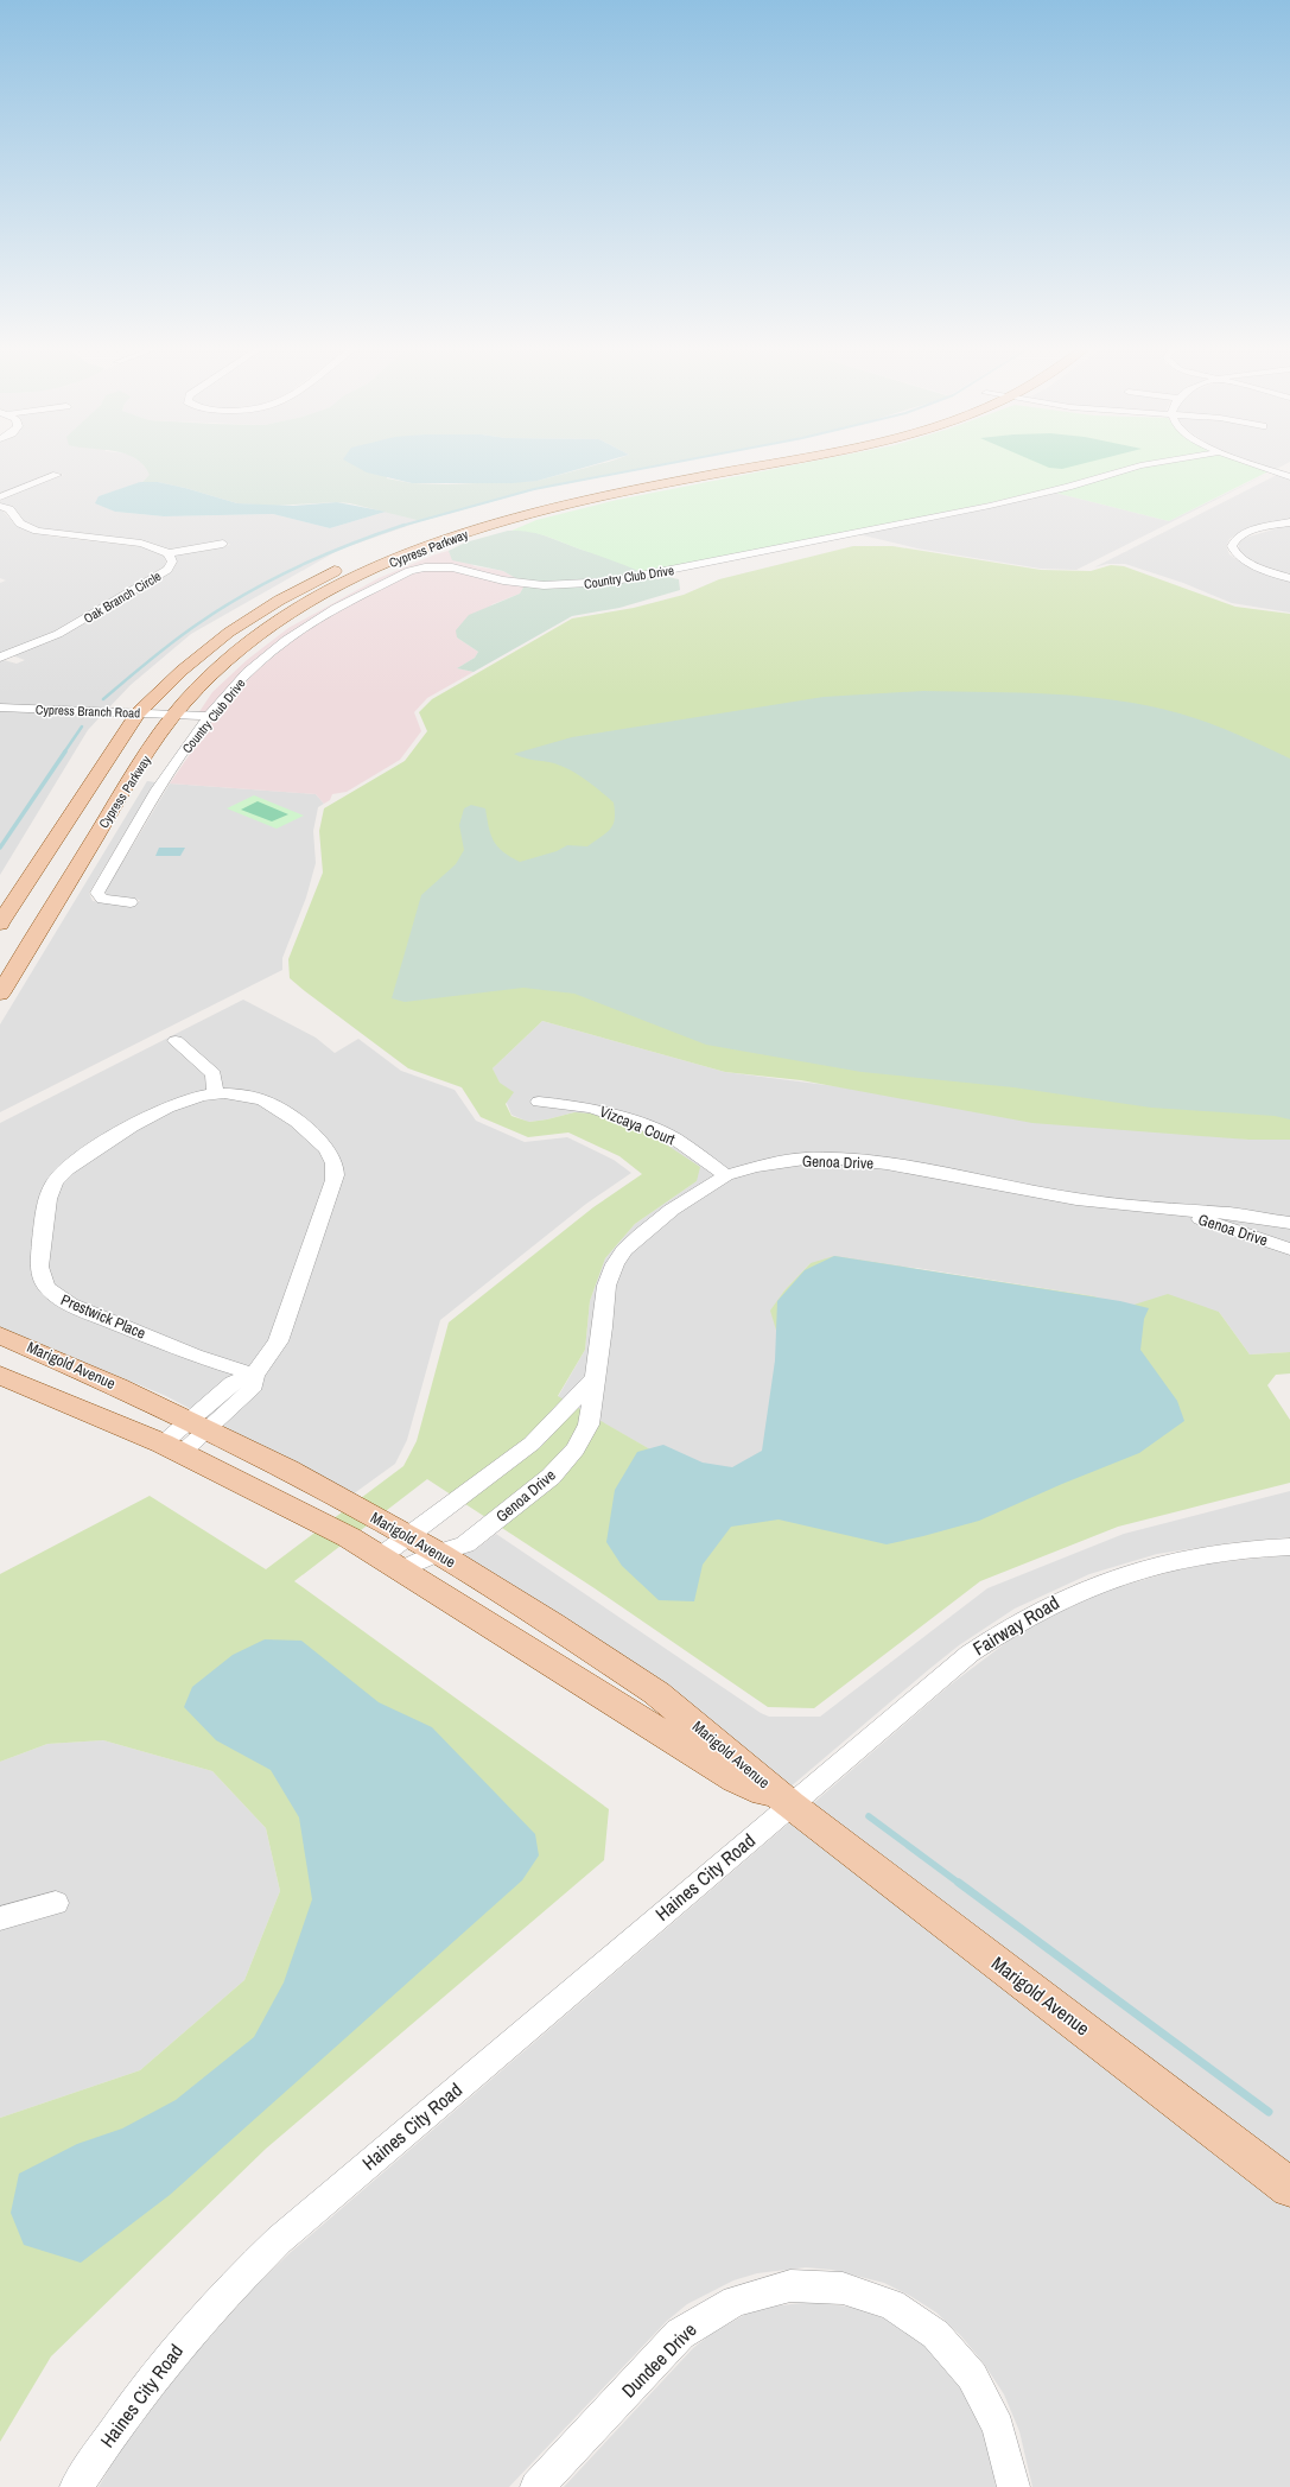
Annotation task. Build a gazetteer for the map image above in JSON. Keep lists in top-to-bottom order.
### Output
{
  "streets": {
    "main road": ["Cypress Parkway", "Marigold Avenue"],
    "street": [
      "Country Club Drive",
      "Oak Branch Circle",
      "Cypress Branch Road",
      "Vizcaya Court",
      "Genoa Drive",
      "Prestwick Place",
      "Fairway Road",
      "Haines City Road",
      "Dundee Drive"
    ]
  },
  "crossings": [
    ["Cypress Parkway", "Cypress Branch Road"],
    ["Country Club Drive", "Cypress Branch Road"],
    ["Vizcaya Court", "Genoa Drive"],
    ["Genoa Drive", "Marigold Avenue"],
    ["Prestwick Place", "Marigold Avenue"],
    ["Marigold Avenue", "Fairway Road"],
    ["Marigold Avenue", "Haines City Road"],
    ["Fairway Road", "Haines City Road"]
  ]
}
